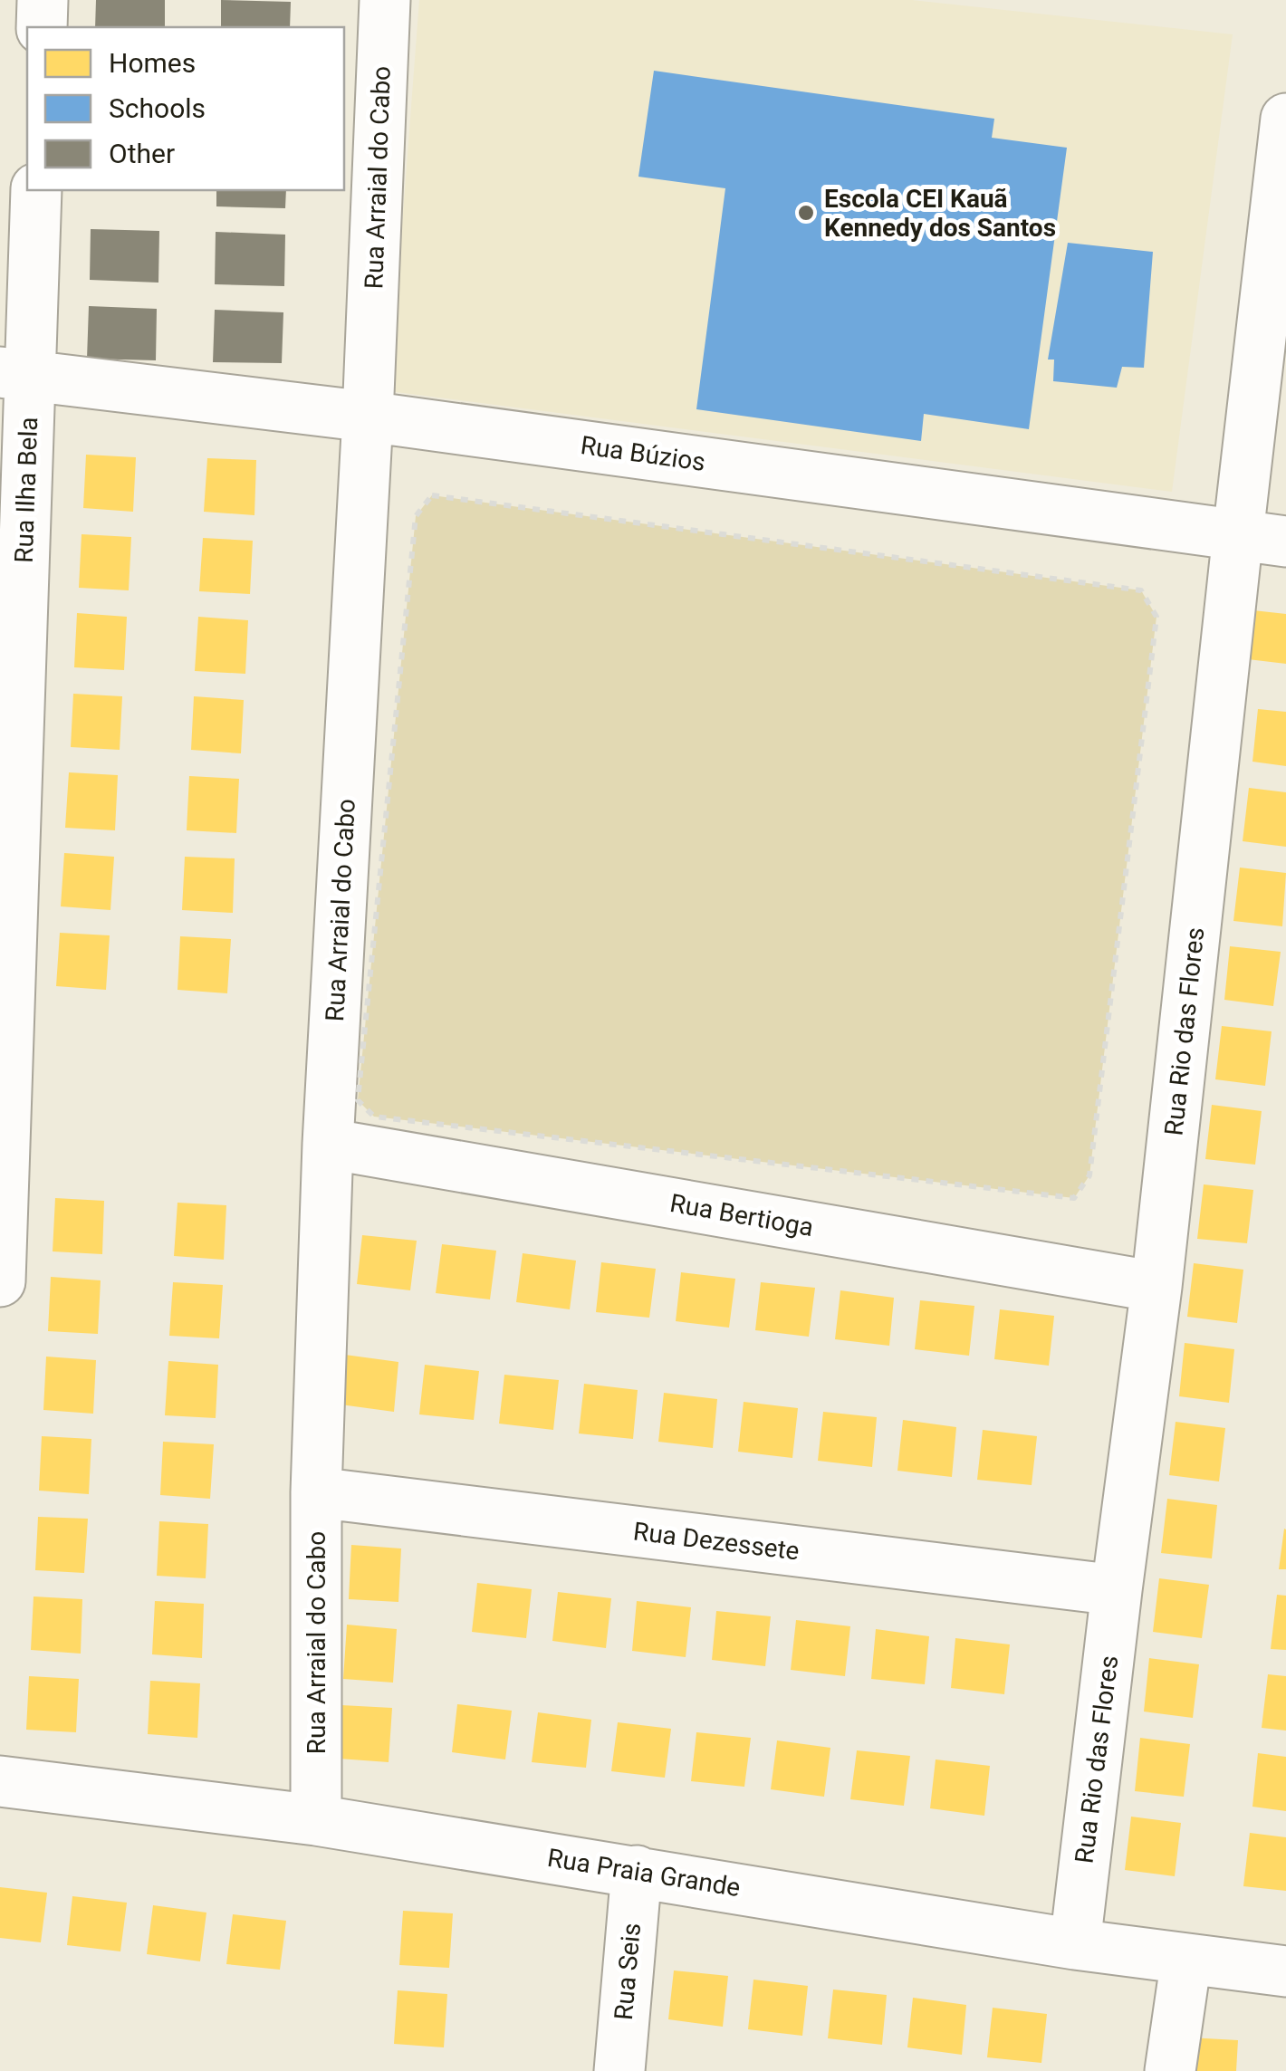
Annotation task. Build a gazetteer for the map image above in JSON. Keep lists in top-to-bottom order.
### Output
{
  "streets": {
    "street": [
      "Rua Arraial do Cabo",
      "Rua Búzios",
      "Rua Ilha Bela",
      "Rua Rio das Flores",
      "Rua Bertioga",
      "Rua Dezessete",
      "Rua Praia Grande",
      "Rua Seis"
    ]
  },
  "crossings": [
    ["Rua Arraial do Cabo", "Rua Búzios"],
    ["Rua Arraial do Cabo", "Rua Bertioga"],
    ["Rua Arraial do Cabo", "Rua Dezessete"],
    ["Rua Arraial do Cabo", "Rua Praia Grande"],
    ["Rua Búzios", "Rua Ilha Bela"],
    ["Rua Búzios", "Rua Rio das Flores"],
    ["Rua Rio das Flores", "Rua Bertioga"],
    ["Rua Rio das Flores", "Rua Dezessete"],
    ["Rua Rio das Flores", "Rua Praia Grande"],
    ["Rua Praia Grande", "Rua Seis"]
  ],
  "places": ["Escola CEI Kauã Kennedy dos Santos"],
  "legend": ["Homes", "Schools", "Other"]
}
